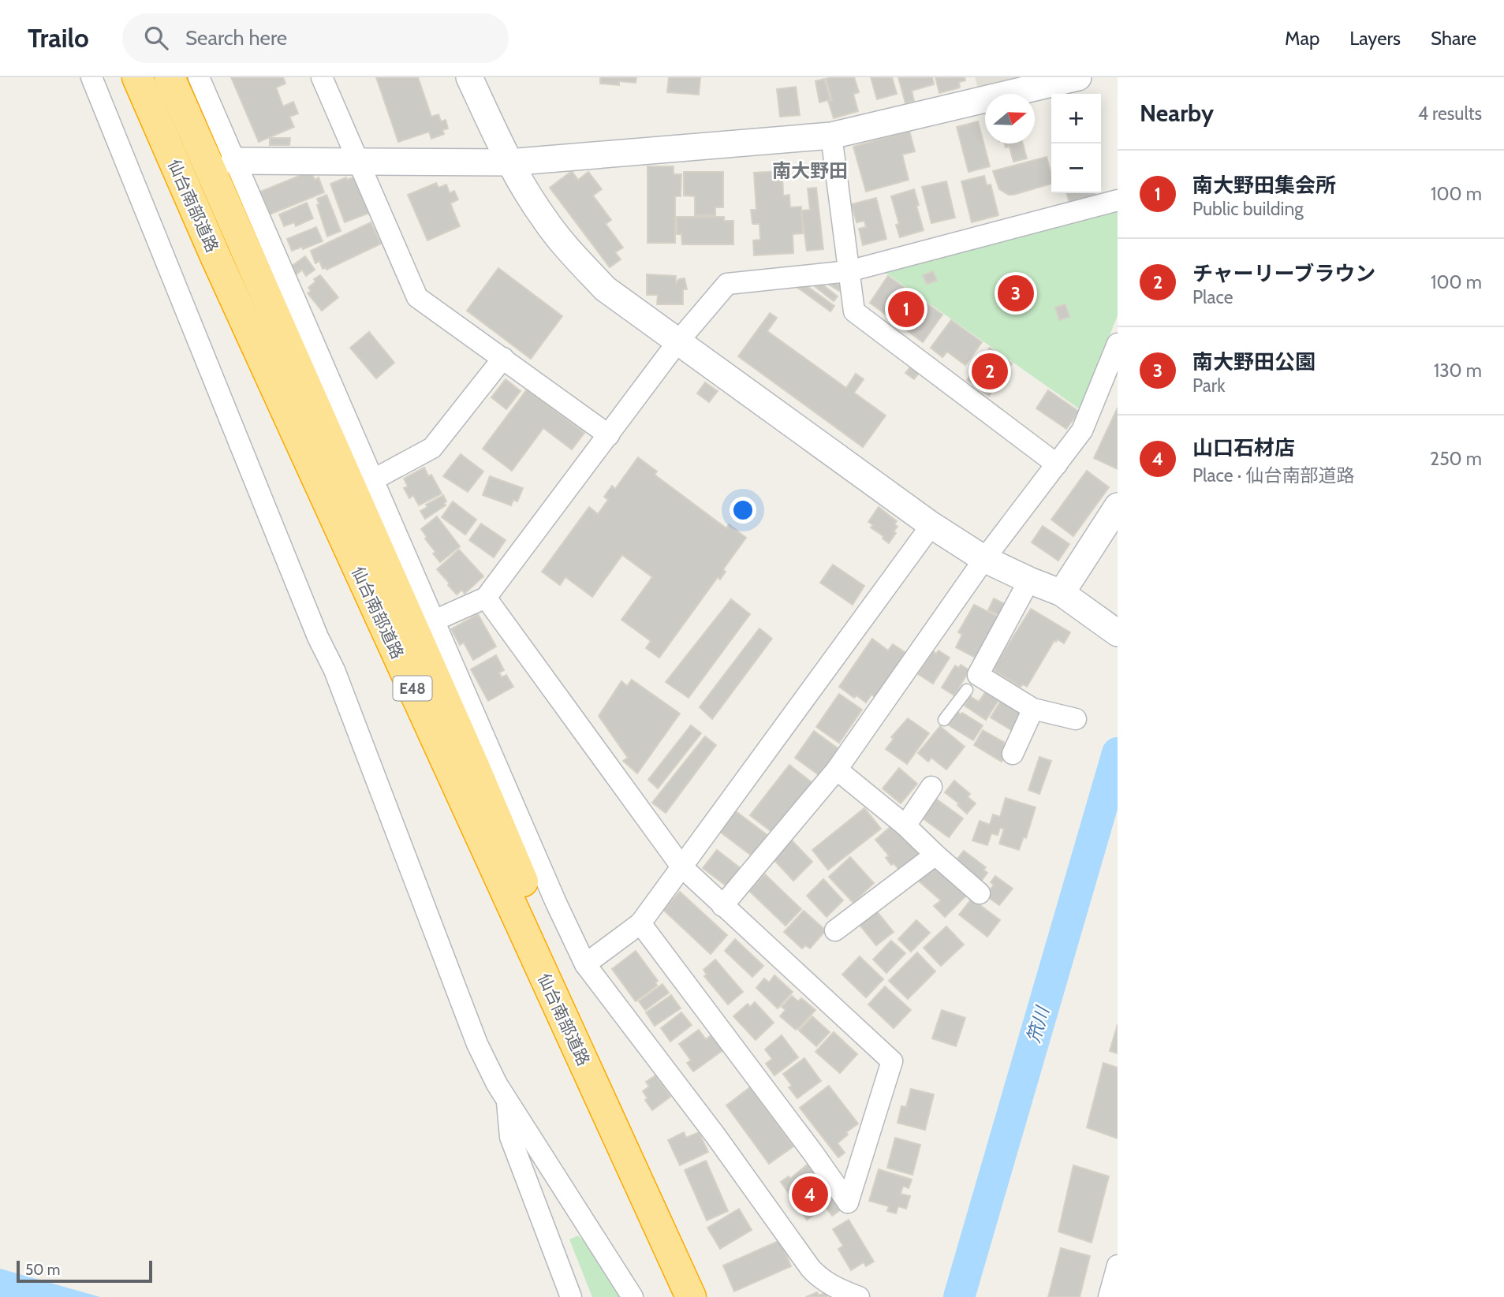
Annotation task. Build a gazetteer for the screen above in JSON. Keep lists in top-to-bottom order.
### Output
{
  "streets": {
    "highway": ["仙台南部道路", "E48"]
  },
  "districts": ["南大野田"],
  "water": ["笊川"],
  "scale_bar": "50 m",
  "north": "right",
  "page": {
    "header": "Trailo",
    "search": "Search here",
    "nav": ["Map", "Layers", "Share"],
    "heading": ["Nearby", "4 results"],
    "map_buttons": ["+", "−"],
    "list": [
      {
        "mark": "1",
        "name": "南大野田集会所",
        "note": "Public building",
        "value": "100 m"
      },
      {
        "mark": "2",
        "name": "チャーリーブラウン",
        "note": "Place",
        "value": "100 m"
      },
      {
        "mark": "3",
        "name": "南大野田公園",
        "note": "Park",
        "value": "130 m"
      },
      {
        "mark": "4",
        "name": "山口石材店",
        "note": "Place · 仙台南部道路",
        "value": "250 m"
      }
    ],
    "pins": [
      "3",
      "1",
      "2",
      "4"
    ],
    "scale": "50 m"
  }
}
